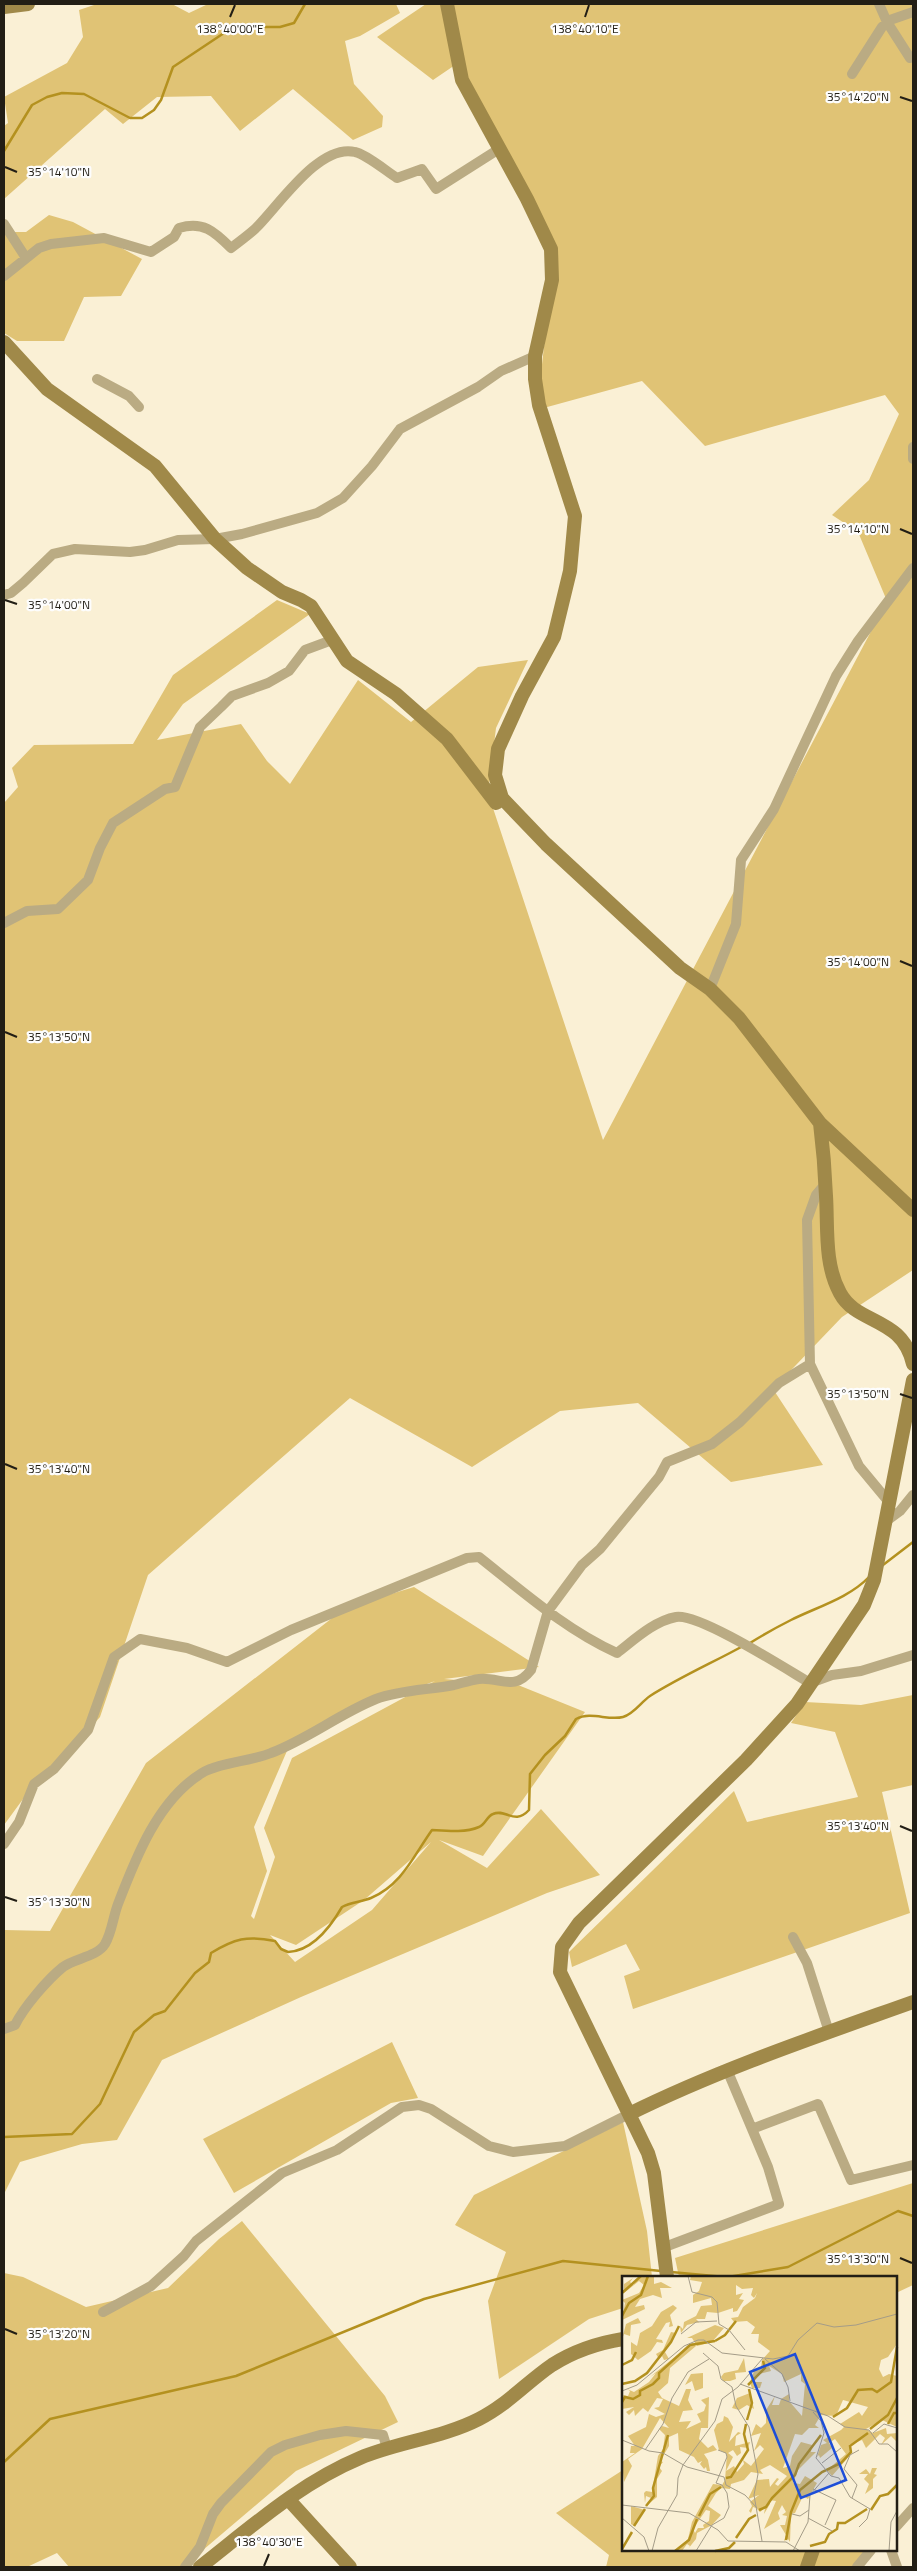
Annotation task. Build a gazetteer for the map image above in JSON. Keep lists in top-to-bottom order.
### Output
{
  "coordinates": [
    "138°40'00\"E",
    "138°40'10\"E",
    "35°14'20\"N",
    "35°14'10\"N",
    "35°14'00\"N",
    "35°13'50\"N",
    "35°13'40\"N",
    "35°13'30\"N",
    "35°13'20\"N",
    "138°40'30\"E"
  ]
}
